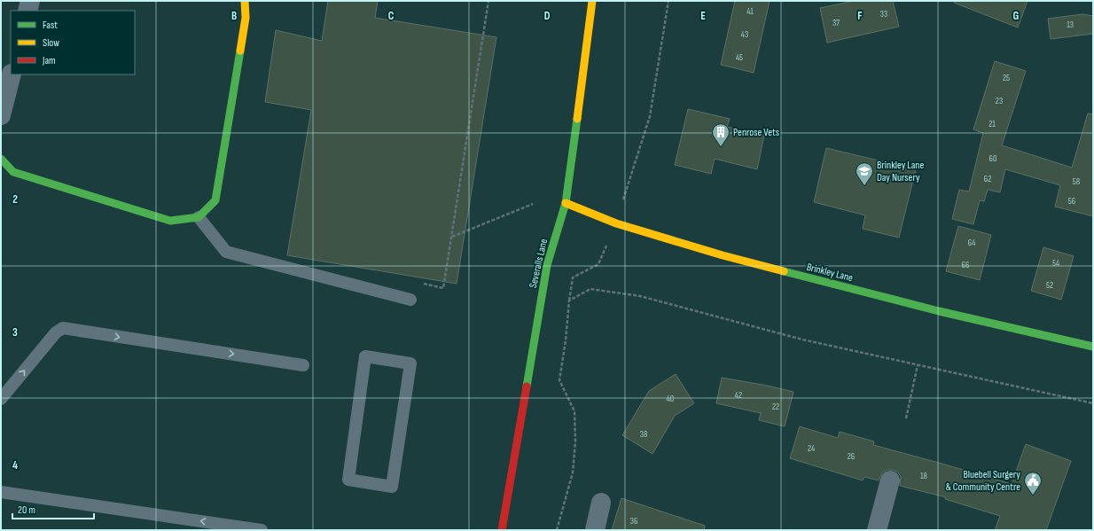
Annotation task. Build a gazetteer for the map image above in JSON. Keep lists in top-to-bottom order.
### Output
{
  "streets": {
    "street": ["Severalls Lane", "Brinkley Lane"]
  },
  "crossings": [
    ["Severalls Lane", "Brinkley Lane"]
  ],
  "places": {
    "building": ["Penrose Vets"],
    "school or university": ["Brinkley Lane Day Nursery"],
    "public building": ["Bluebell Surgery & Community Centre"]
  },
  "house_numbers": [
    "41",
    "33",
    "37",
    "13",
    "43",
    "45",
    "25",
    "23",
    "21",
    "60",
    "62",
    "58",
    "56",
    "64",
    "54",
    "66",
    "52",
    "42",
    "40",
    "22",
    "38",
    "24",
    "26",
    "18",
    "36"
  ],
  "legend": ["Fast", "Slow", "Jam"],
  "scale_bar": "20 m",
  "grid": {
    "columns": [
      "B",
      "C",
      "D",
      "E",
      "F",
      "G"
    ],
    "rows": ["2", "3", "4"]
  }
}
